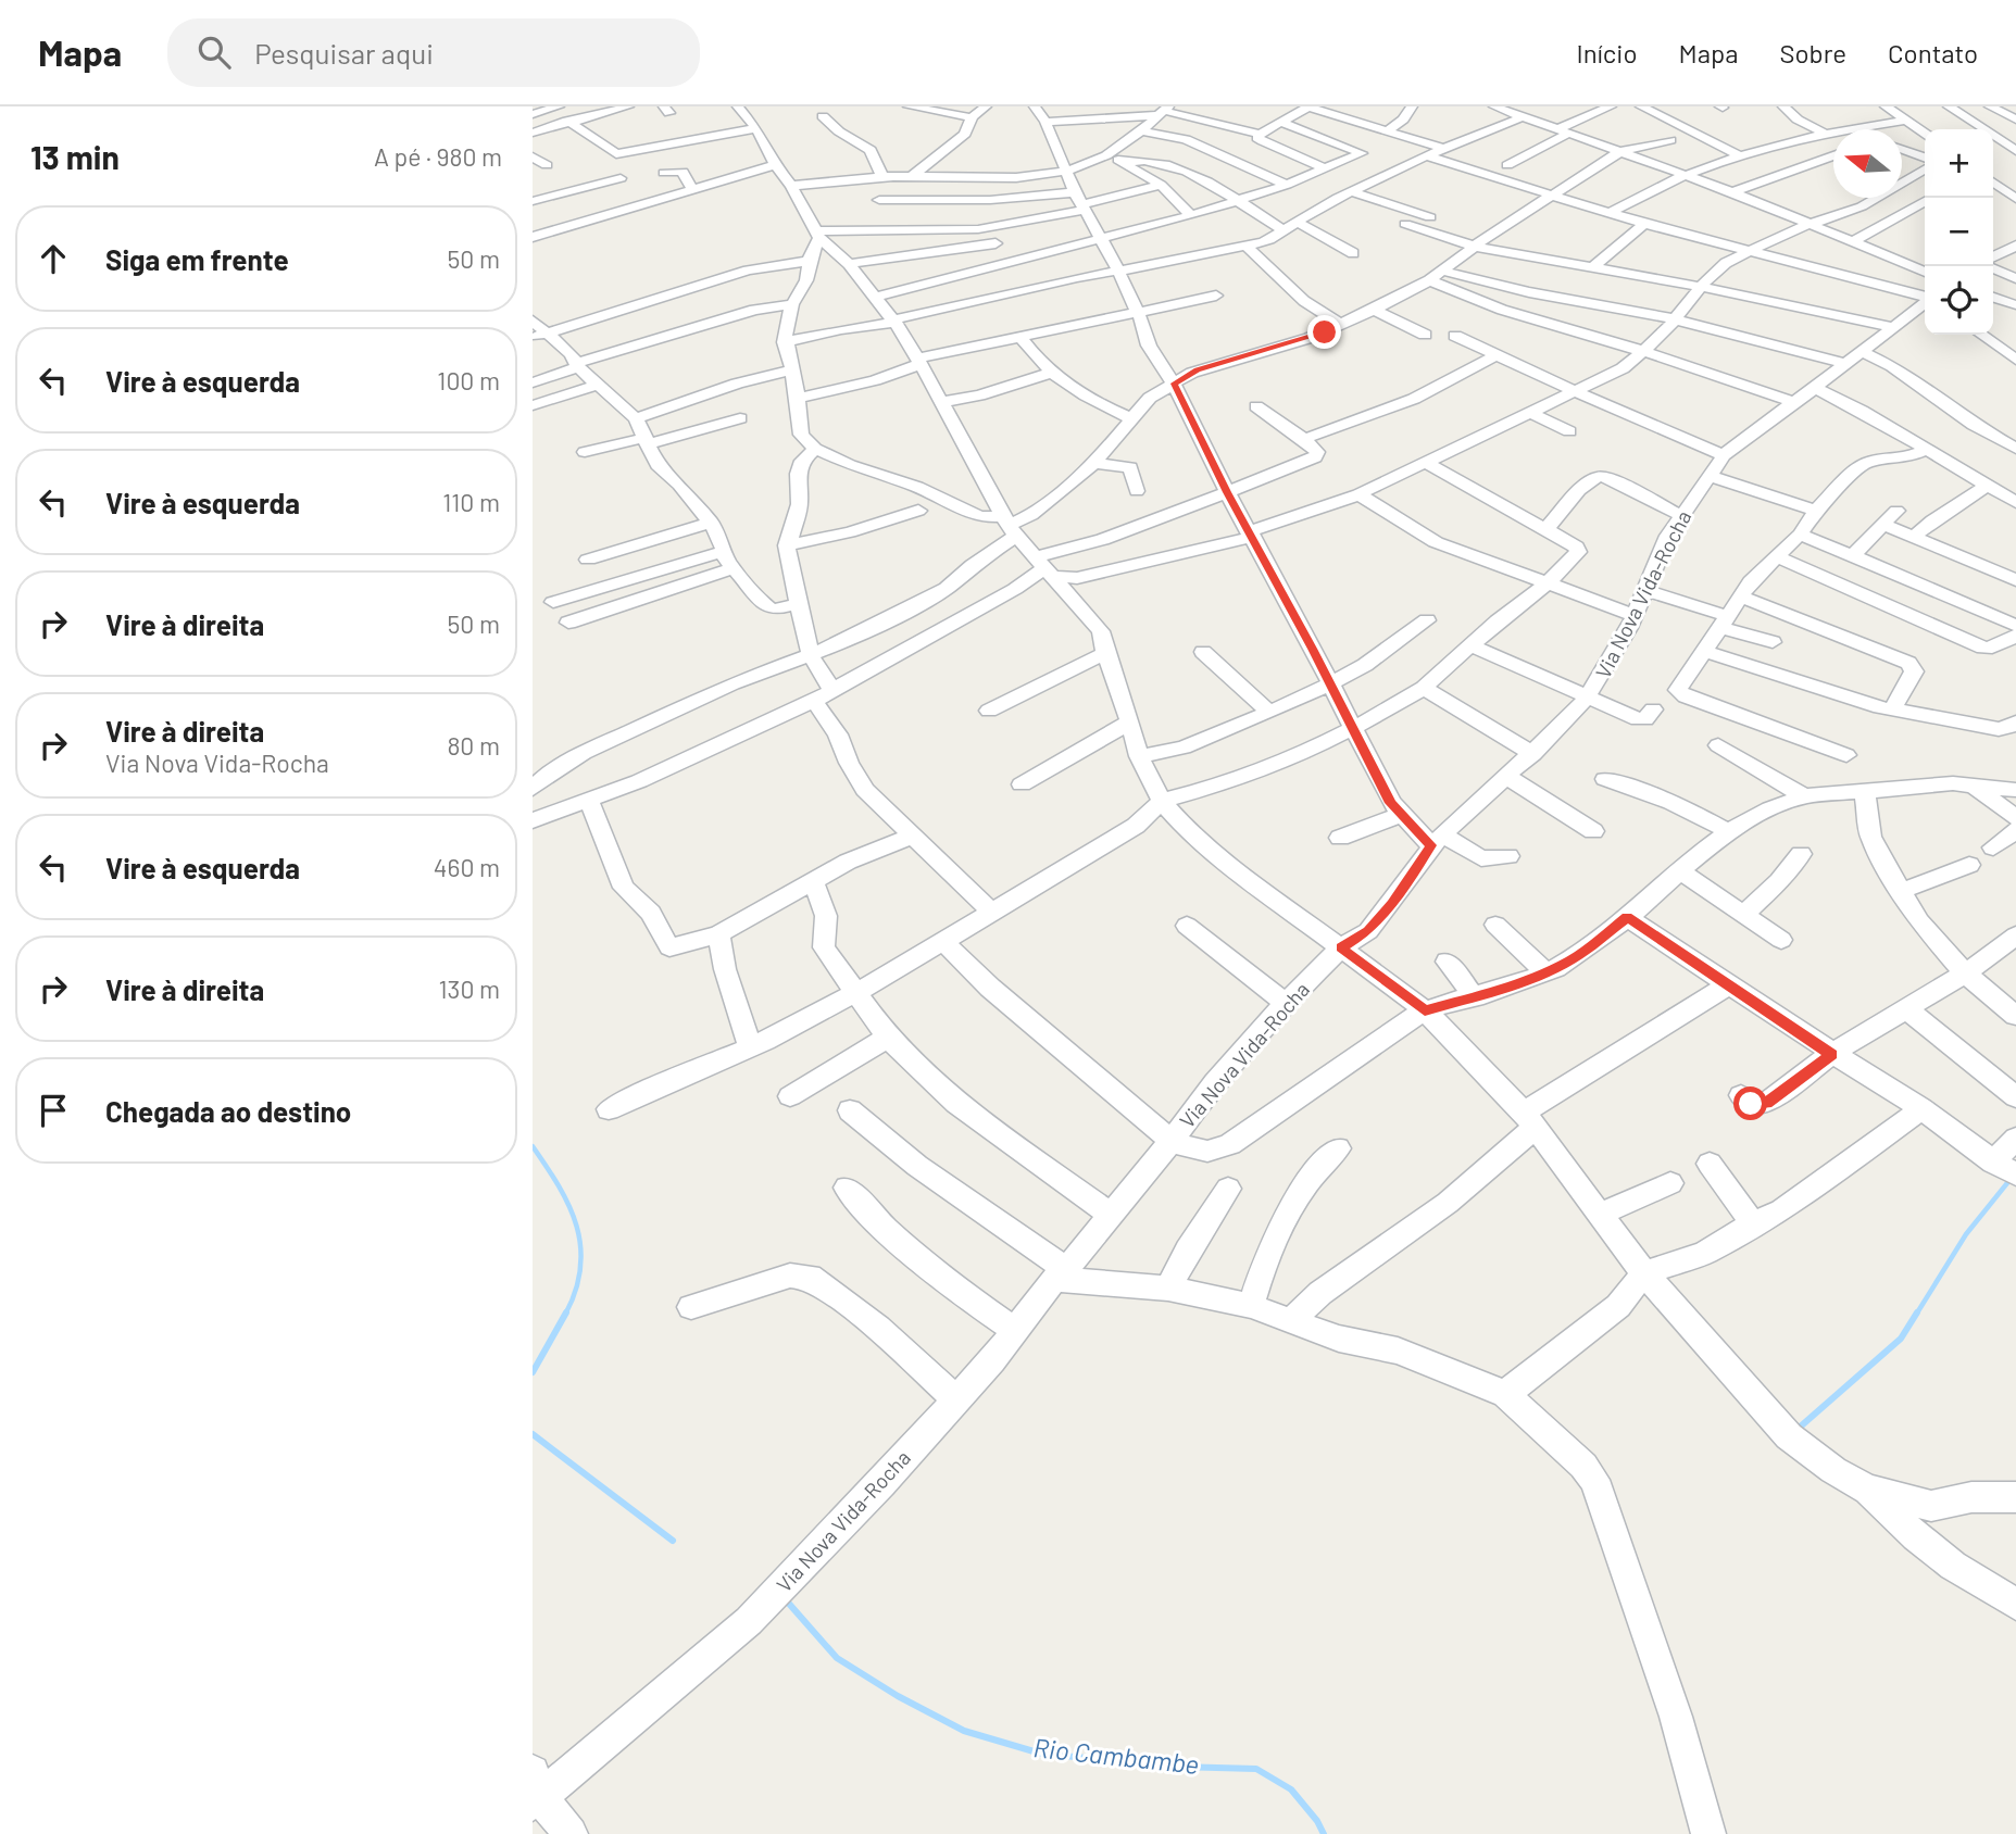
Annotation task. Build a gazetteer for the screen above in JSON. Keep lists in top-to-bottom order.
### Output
{
  "streets": {
    "street": ["Via Nova Vida-Rocha"]
  },
  "water": ["Rio Cambambe"],
  "north": "left",
  "page": {
    "header": "Mapa",
    "search": "Pesquisar aqui",
    "nav": [
      "Início",
      "Mapa",
      "Sobre",
      "Contato"
    ],
    "heading": ["13 min", "A pé · 980 m"],
    "map_buttons": ["+", "−"],
    "list": [
      ["Siga em frente", "50 m"],
      ["Vire à esquerda", "100 m"],
      ["Vire à esquerda", "110 m"],
      ["Vire à direita", "50 m"],
      ["Vire à direita", "Via Nova Vida-Rocha", "80 m"],
      ["Vire à esquerda", "460 m"],
      ["Vire à direita", "130 m"],
      "Chegada ao destino"
    ]
  }
}
